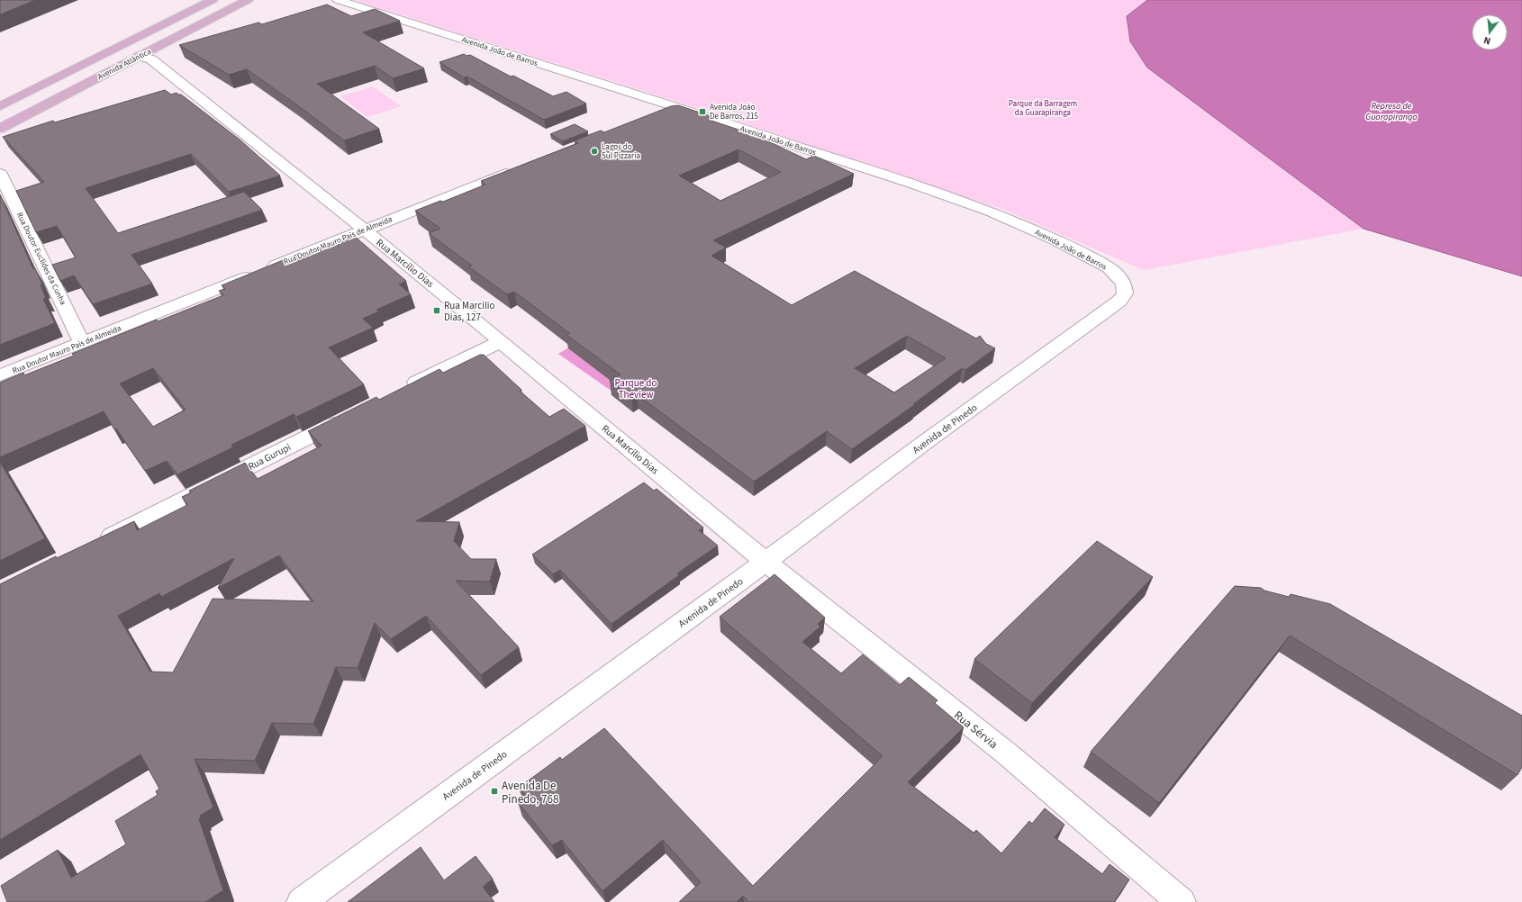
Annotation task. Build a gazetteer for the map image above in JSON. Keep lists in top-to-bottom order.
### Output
{
  "streets": {
    "main road": ["Avenida Atlântica"],
    "street": [
      "Avenida João de Barros",
      "Rua Doutor Mauro Pais de Almeida",
      "Rua Doutor Euclides da Cunha",
      "Rua Marcilio Dias",
      "Avenida de Pinedo",
      "Rua Gurupi",
      "Rua Sérvia"
    ]
  },
  "crossings": [
    ["Avenida João de Barros", "Avenida de Pinedo"],
    ["Avenida Atlântica", "Rua Marcilio Dias"],
    ["Rua Doutor Mauro Pais de Almeida", "Rua Doutor Euclides da Cunha"],
    ["Rua Doutor Mauro Pais de Almeida", "Rua Marcilio Dias"],
    ["Rua Marcilio Dias", "Avenida de Pinedo"],
    ["Rua Marcilio Dias", "Rua Sérvia"],
    ["Avenida de Pinedo", "Rua Sérvia"]
  ],
  "water": ["Represa de Guarapiranga"],
  "parks": ["Parque da Barragem da Guarapiranga", "Parque do Theview"],
  "places": {
    "transit": ["Avenida João De Barros, 215", "Rua Marcilio Dias, 127", "Avenida De Pinedo, 768"],
    "other": ["Lagos do Sul Pizzaria"]
  },
  "north": "bottom"
}
